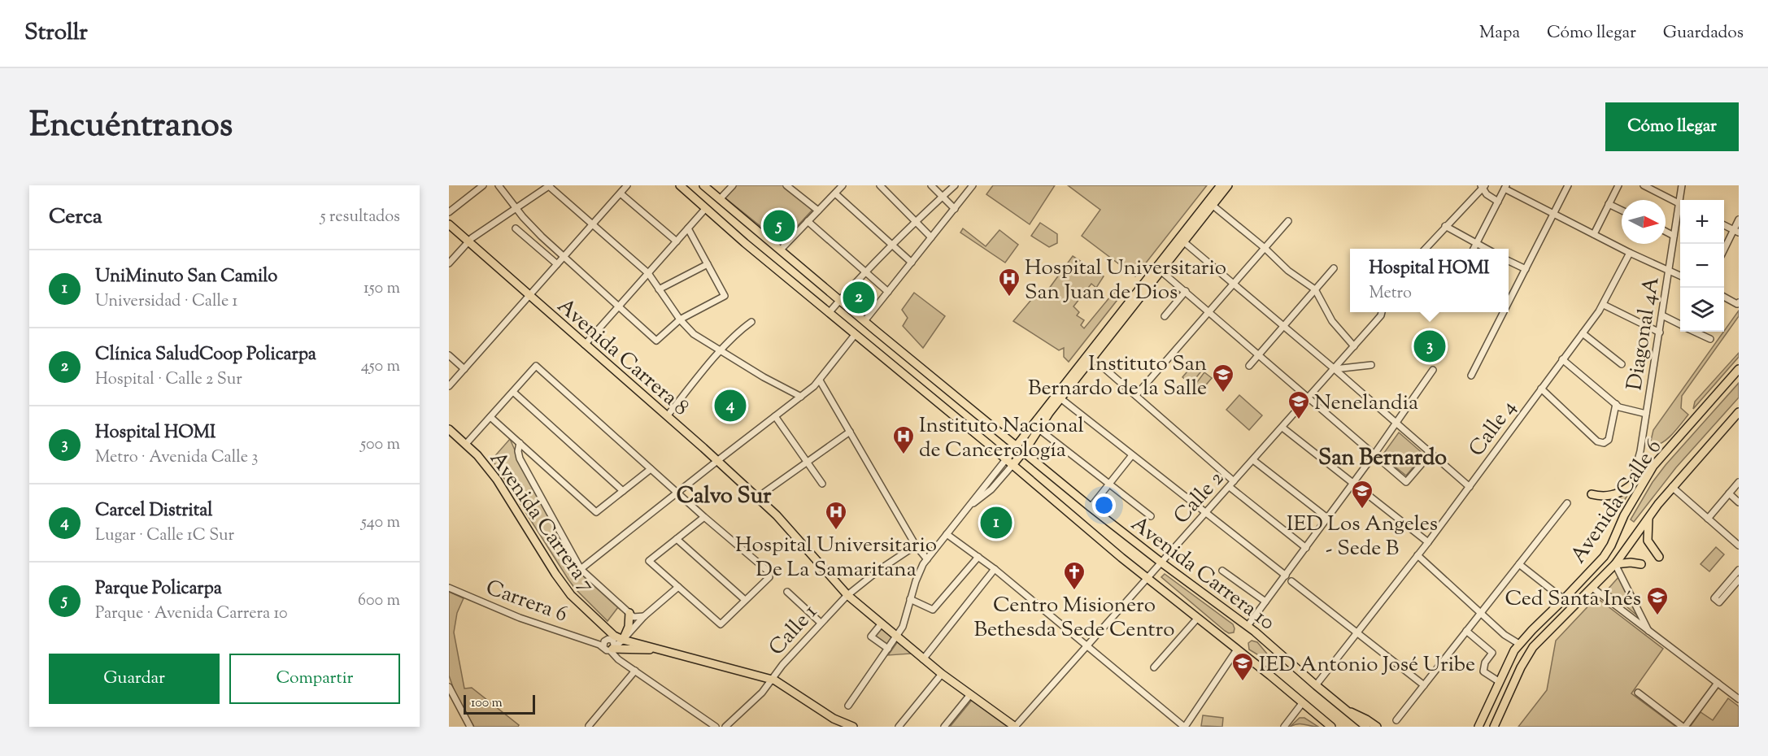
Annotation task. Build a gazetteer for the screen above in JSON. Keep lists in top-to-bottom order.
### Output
{
  "streets": {
    "main road": [
      "Avenida Carrera 8",
      "Avenida Calle 6",
      "Avenida Carrera 7",
      "Avenida Carrera 10"
    ],
    "street": [
      "Diagonal 4A",
      "Calle 4",
      "Calle 2",
      "Carrera 6",
      "Calle 1"
    ]
  },
  "crossings": [
    ["Avenida Carrera 8", "Calle 2"],
    ["Avenida Carrera 8", "Calle 1"],
    ["Calle 4", "Avenida Carrera 10"],
    ["Calle 2", "Avenida Carrera 10"],
    ["Avenida Carrera 7", "Calle 1"]
  ],
  "districts": ["San Bernardo", "Calvo Sur"],
  "places": {
    "hospital": ["Hospital Universitario San Juan de Dios", "Instituto Nacional de Cancerología", "Hospital Universitario De La Samaritana"],
    "school or university": [
      "Instituto San Bernardo de la Salle",
      "Nenelandia",
      "IED Los Angeles - Sede B",
      "Ced Santa Inés",
      "IED Antonio José Uribe"
    ],
    "church": ["Centro Misionero Bethesda Sede Centro"]
  },
  "scale_bar": "100 m",
  "north": "right",
  "page": {
    "header": "Strollr",
    "nav": ["Mapa", "Cómo llegar", "Guardados"],
    "title": "Encuéntranos",
    "buttons": [
      "Cómo llegar",
      ["Guardar", "Compartir"]
    ],
    "heading": ["Cerca", "5 resultados"],
    "map_buttons": ["+", "−"],
    "pins": [
      "5",
      "2",
      "3",
      "4",
      "1"
    ],
    "list": [
      {
        "mark": "1",
        "name": "UniMinuto San Camilo",
        "note": "Universidad · Calle 1",
        "value": "150 m"
      },
      {
        "mark": "2",
        "name": "Clínica SaludCoop Policarpa",
        "note": "Hospital · Calle 2 Sur",
        "value": "450 m"
      },
      {
        "mark": "3",
        "name": "Hospital HOMI",
        "note": "Metro · Avenida Calle 3",
        "value": "500 m"
      },
      {
        "mark": "4",
        "name": "Carcel Distrital",
        "note": "Lugar · Calle 1C Sur",
        "value": "540 m"
      },
      {
        "mark": "5",
        "name": "Parque Policarpa",
        "note": "Parque · Avenida Carrera 10",
        "value": "600 m"
      }
    ],
    "popup": ["Hospital HOMI", "Metro"],
    "scale": "100 m"
  }
}
